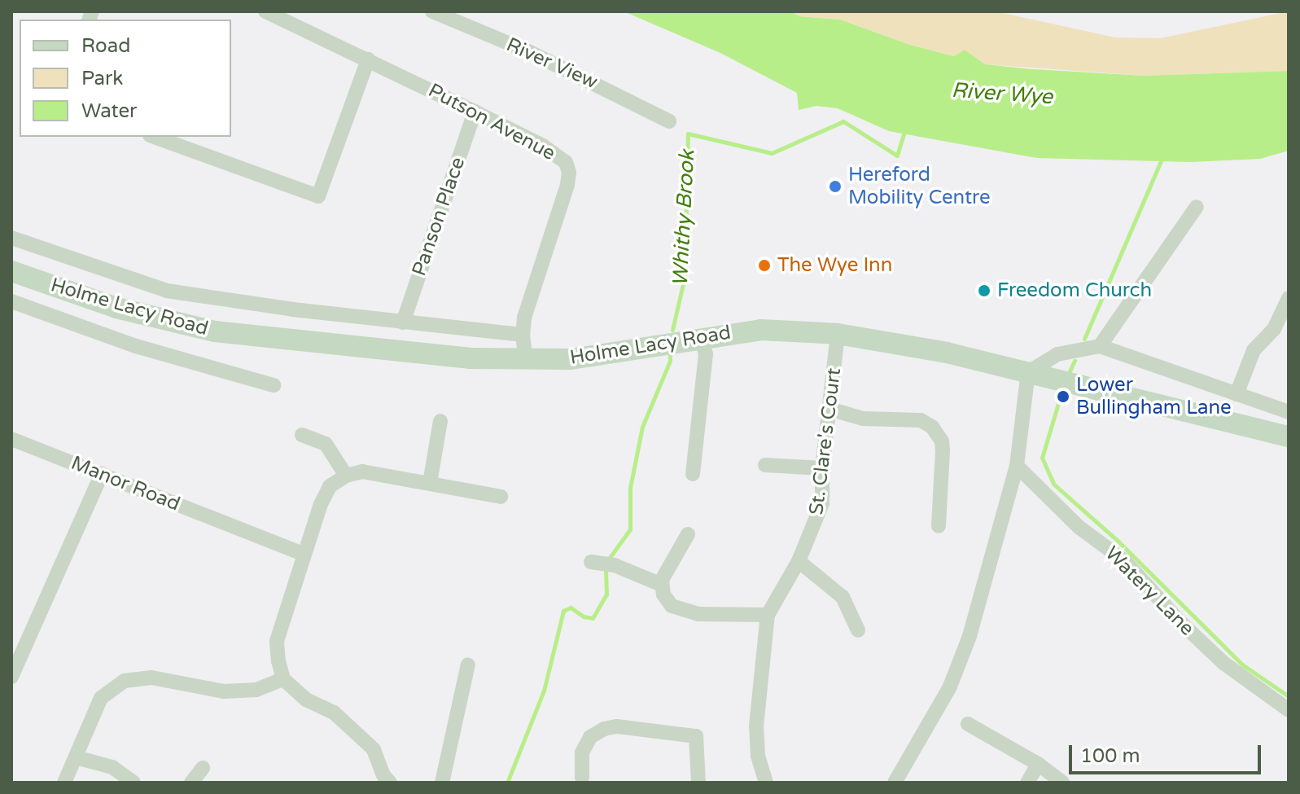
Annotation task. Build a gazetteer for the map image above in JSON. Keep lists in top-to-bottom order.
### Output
{
  "streets": {
    "street": [
      "River View",
      "Putson Avenue",
      "Panson Place",
      "Holme Lacy Road",
      "St. Clare's Court",
      "Manor Road",
      "Watery Lane"
    ]
  },
  "crossings": [
    ["Putson Avenue", "Panson Place"],
    ["Putson Avenue", "Holme Lacy Road"],
    ["Holme Lacy Road", "St. Clare's Court"]
  ],
  "water": ["River Wye", "Whithy Brook"],
  "places": [
    "Hereford Mobility Centre",
    "The Wye Inn",
    "Freedom Church",
    "Lower Bullingham Lane"
  ],
  "legend": ["Road", "Park", "Water"],
  "scale_bar": "100 m"
}
